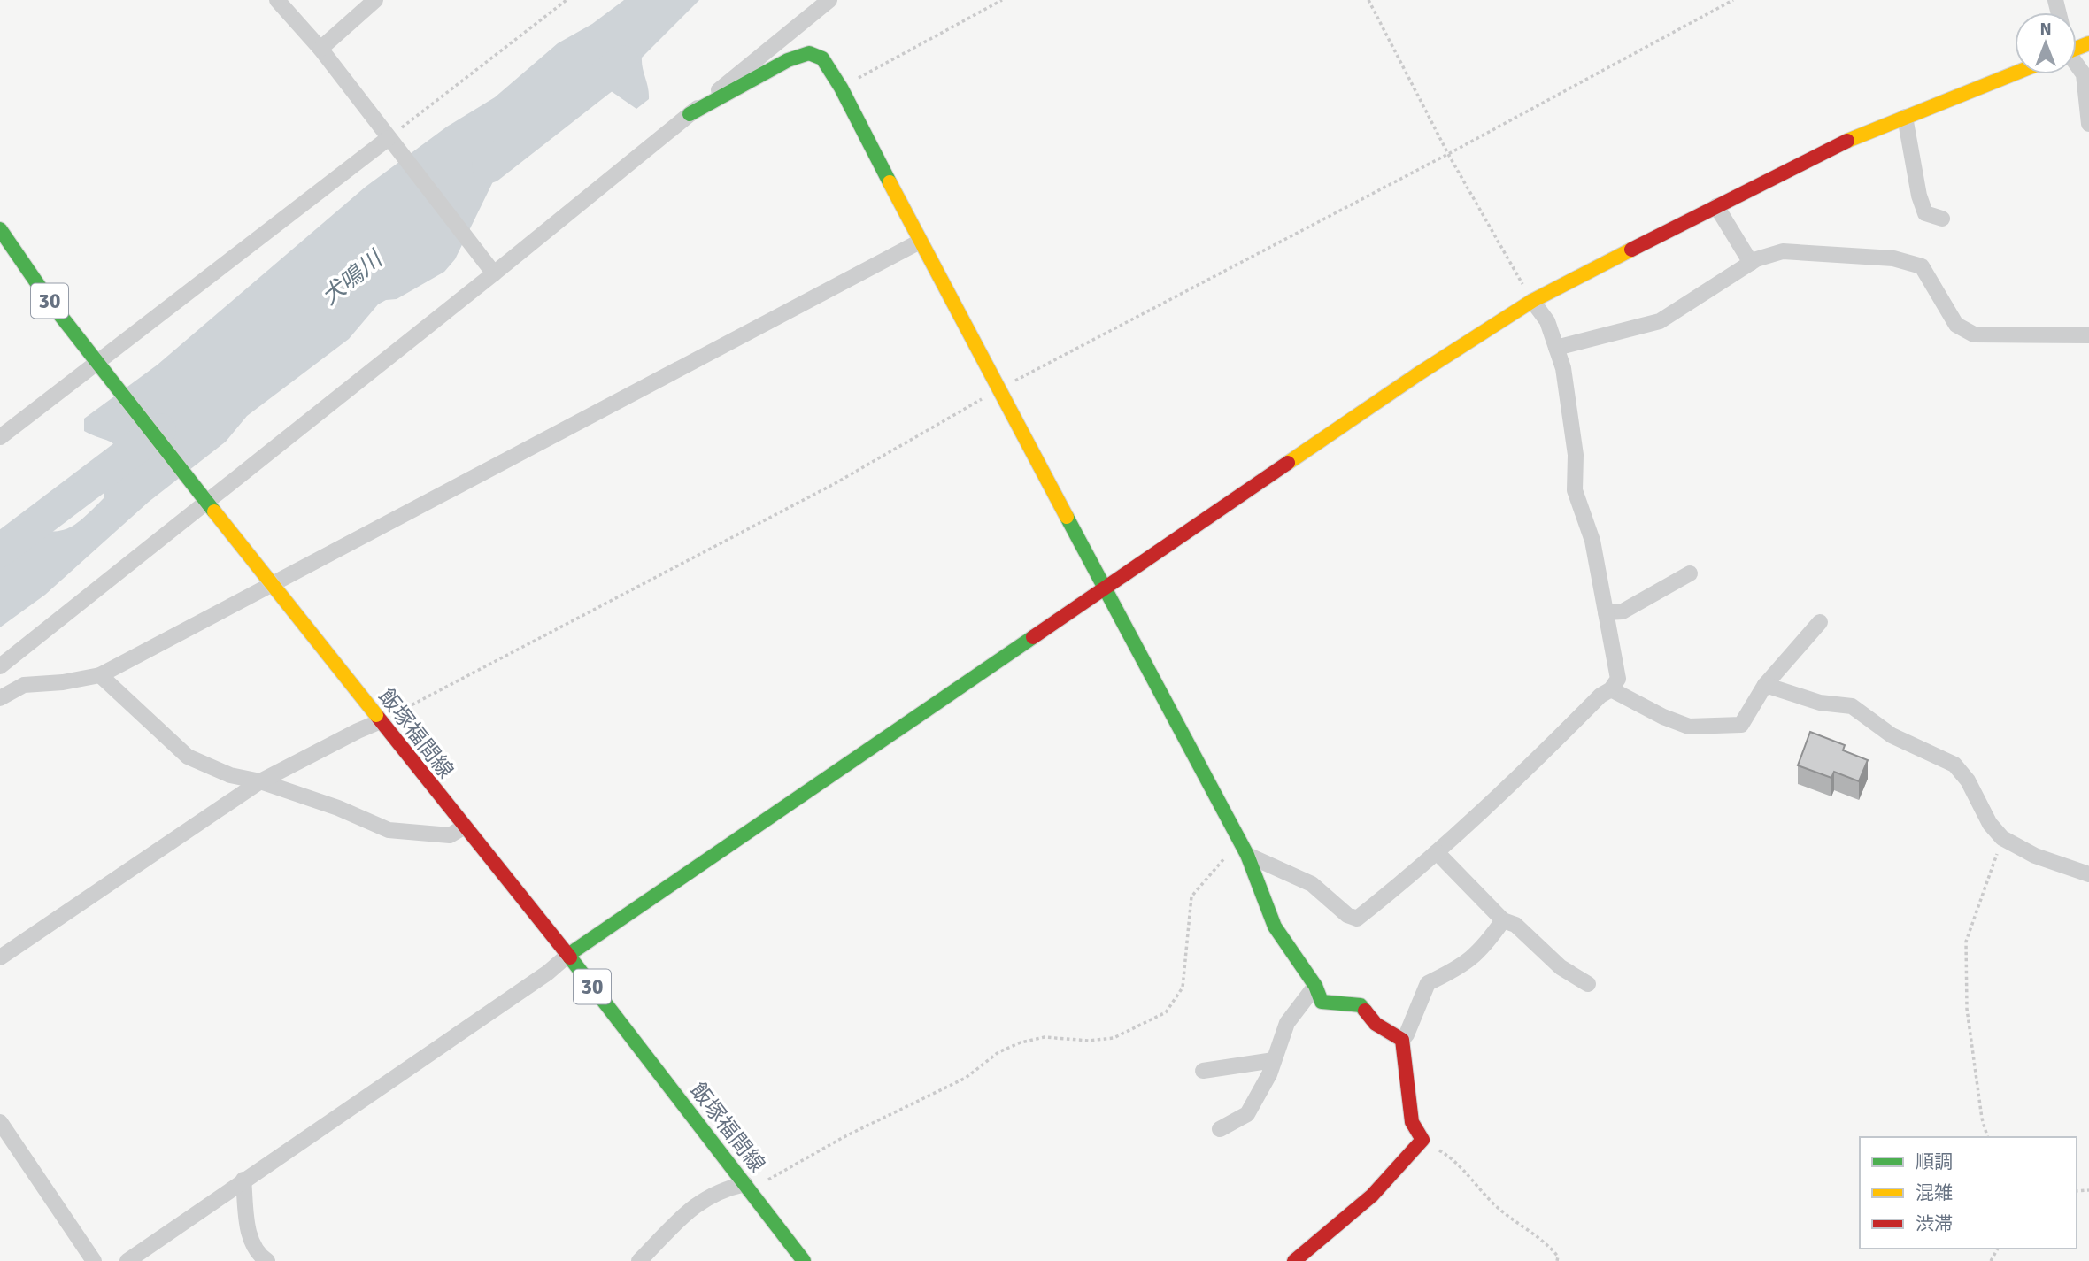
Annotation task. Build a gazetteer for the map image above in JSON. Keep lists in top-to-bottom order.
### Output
{
  "streets": {
    "street": ["30", "飯塚福間線"]
  },
  "water": ["犬鳴川"],
  "legend": ["順調", "混雑", "渋滞"],
  "north": "top"
}
